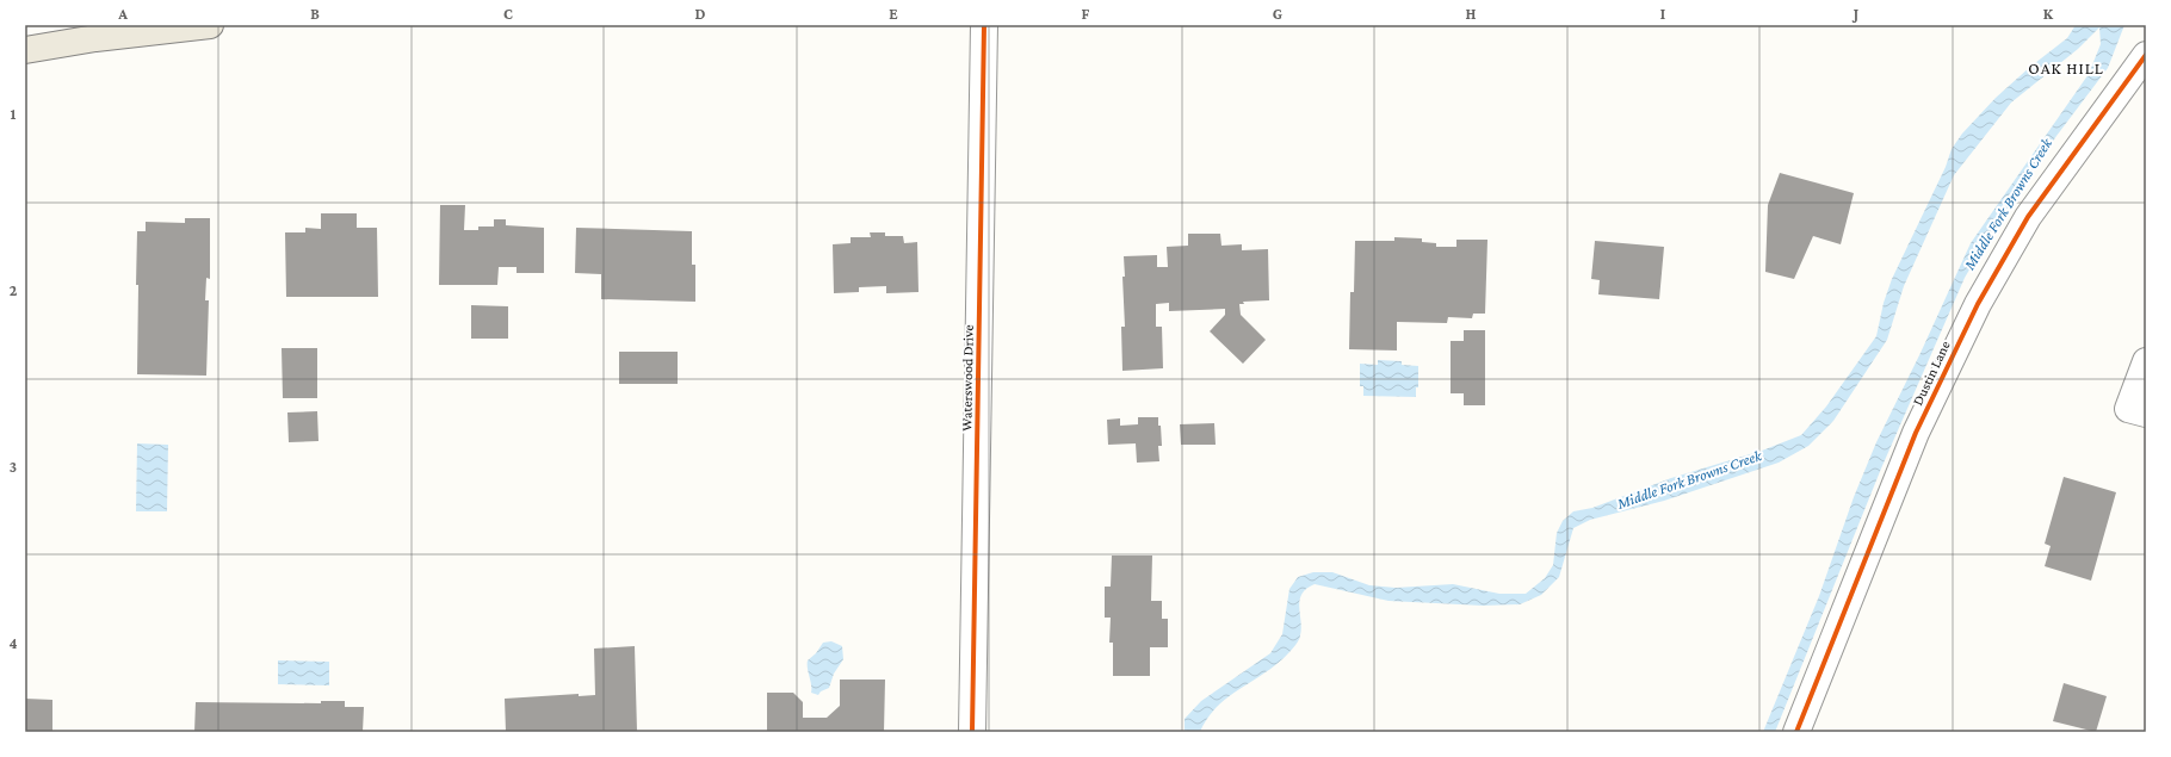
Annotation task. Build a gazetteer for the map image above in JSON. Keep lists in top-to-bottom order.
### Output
{
  "streets": {
    "street": ["Dustin Lane", "Waterswood Drive"]
  },
  "districts": ["OAK HILL"],
  "water": ["Middle Fork Browns Creek"],
  "grid": {
    "columns": [
      "A",
      "B",
      "C",
      "D",
      "E",
      "F",
      "G",
      "H",
      "I",
      "J",
      "K"
    ],
    "rows": [
      "1",
      "2",
      "3",
      "4"
    ]
  }
}
